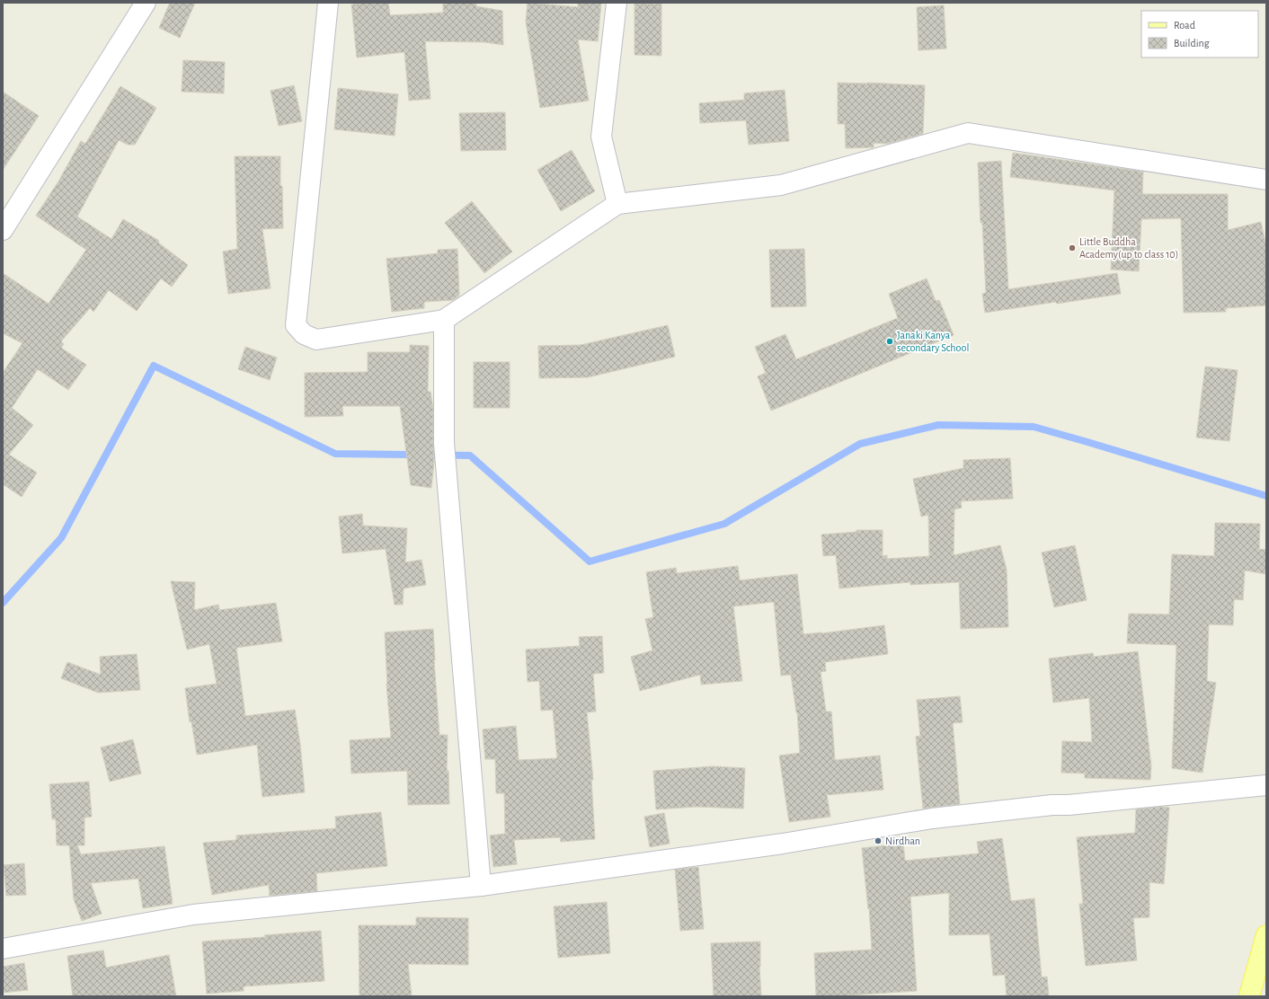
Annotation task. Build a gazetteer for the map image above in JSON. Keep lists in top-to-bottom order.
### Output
{
  "places": ["Little Buddha Academy(up to class 10)", "Janaki Kanya secondary School", "Nirdhan"],
  "legend": ["Road", "Building"]
}
